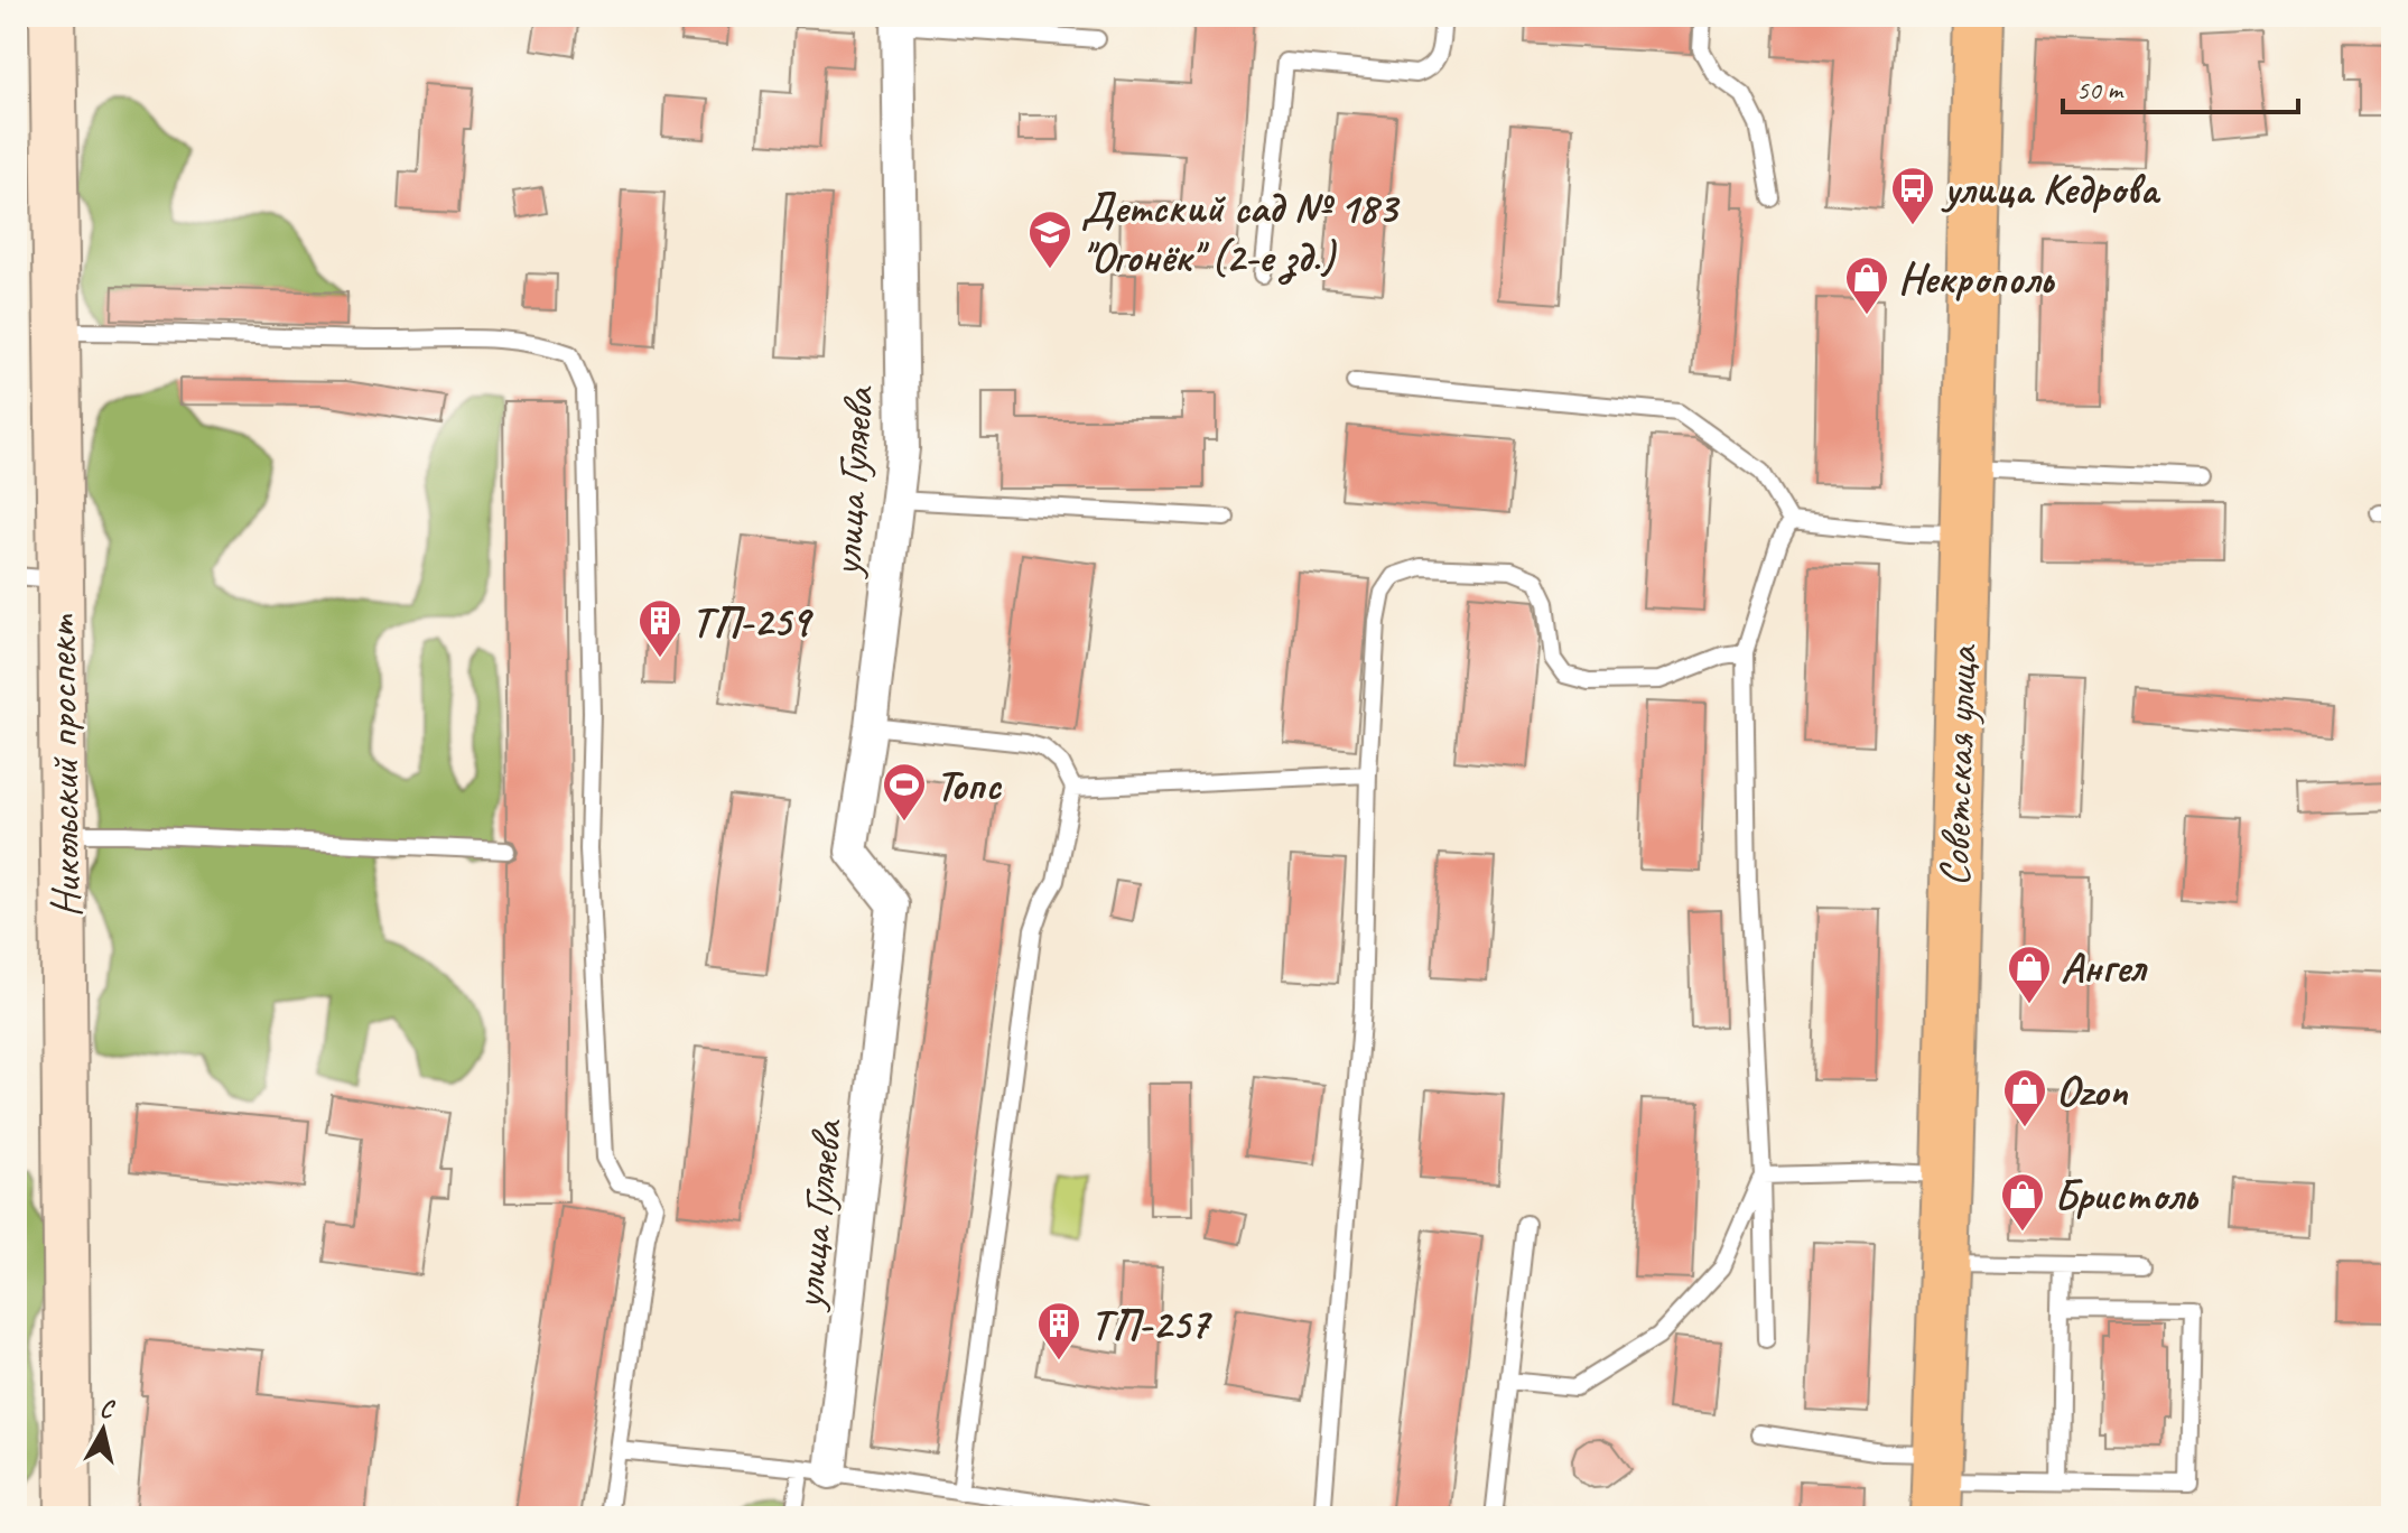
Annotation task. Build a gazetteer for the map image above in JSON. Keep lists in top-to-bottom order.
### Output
{
  "streets": {
    "main road": ["Никольский проспект", "Советская улица"],
    "street": ["улица Гуляева"]
  },
  "places": {
    "bus stop": ["улица Кедрова"],
    "school or university": ["Детский сад № 183 \"Огонёк\" (2-е зд.)"],
    "shop": [
      "Некрополь",
      "Ангел",
      "Ozon",
      "Бристоль"
    ],
    "building": ["ТП-259", "ТП-257"],
    "sports": ["Топс"]
  },
  "scale_bar": "50 m",
  "north": "top"
}
